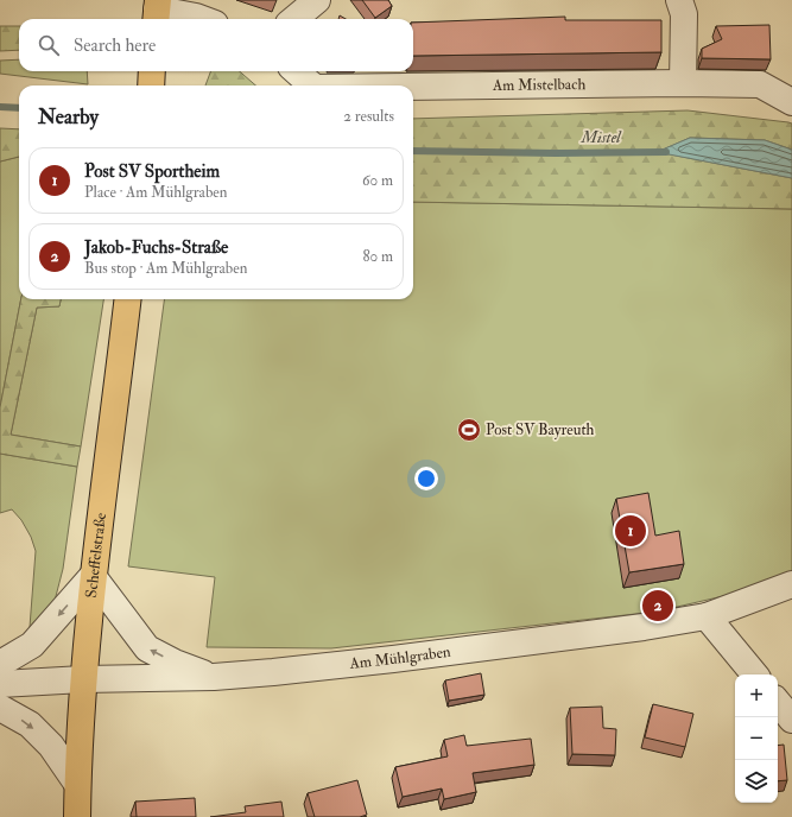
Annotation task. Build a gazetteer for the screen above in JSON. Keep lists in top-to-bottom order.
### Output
{
  "streets": {
    "main road": ["Scheffelstraße"],
    "street": ["Am Mistelbach", "Am Mühlgraben"]
  },
  "crossings": [
    ["Scheffelstraße", "Am Mühlgraben"]
  ],
  "water": ["Mistel"],
  "places": {
    "sports": ["Post SV Bayreuth"]
  },
  "page": {
    "search": "Search here",
    "heading": ["Nearby", "2 results"],
    "list": [
      {
        "mark": "1",
        "name": "Post SV Sportheim",
        "note": "Place · Am Mühlgraben",
        "value": "60 m"
      },
      {
        "mark": "2",
        "name": "Jakob-Fuchs-Straße",
        "note": "Bus stop · Am Mühlgraben",
        "value": "80 m"
      }
    ],
    "pins": ["1", "2"],
    "map_buttons": ["+", "−"]
  }
}
